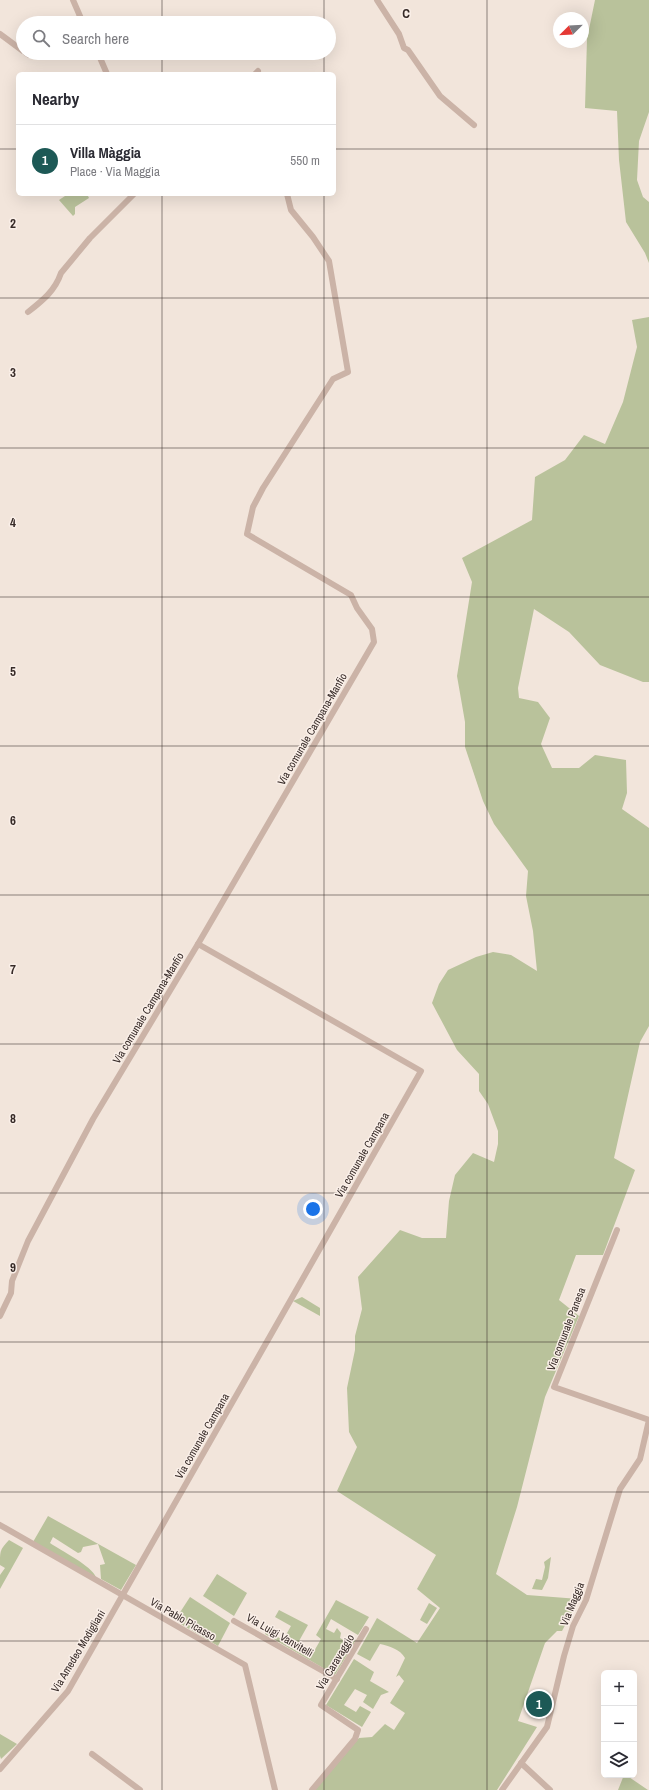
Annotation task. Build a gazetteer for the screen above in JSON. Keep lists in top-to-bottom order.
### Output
{
  "streets": {
    "street": [
      "Via comunale Campana-Manfio",
      "Via comunale Campana",
      "Via comunale Panesa",
      "Via Maggia",
      "Via Pablo Picasso",
      "Via Luigi Vanvitelli",
      "Via Amedeo Modigliani",
      "Via Caravaggio"
    ]
  },
  "crossings": [
    ["Via comunale Campana-Manfio", "Via comunale Campana"],
    ["Via comunale Campana", "Via Pablo Picasso"],
    ["Via comunale Campana", "Via Amedeo Modigliani"],
    ["Via comunale Panesa", "Via Maggia"],
    ["Via Pablo Picasso", "Via Amedeo Modigliani"],
    ["Via Luigi Vanvitelli", "Via Caravaggio"]
  ],
  "north": "bottom left",
  "page": {
    "search": "Search here",
    "heading": "Nearby",
    "list": [
      {
        "mark": "1",
        "name": "Villa Màggia",
        "note": "Place · Via Maggia",
        "value": "550 m"
      }
    ],
    "map_buttons": ["+", "−"],
    "pins": "1"
  },
  "grid": {
    "columns": ["C"],
    "rows": [
      "2",
      "3",
      "4",
      "5",
      "6",
      "7",
      "8",
      "9"
    ]
  }
}
